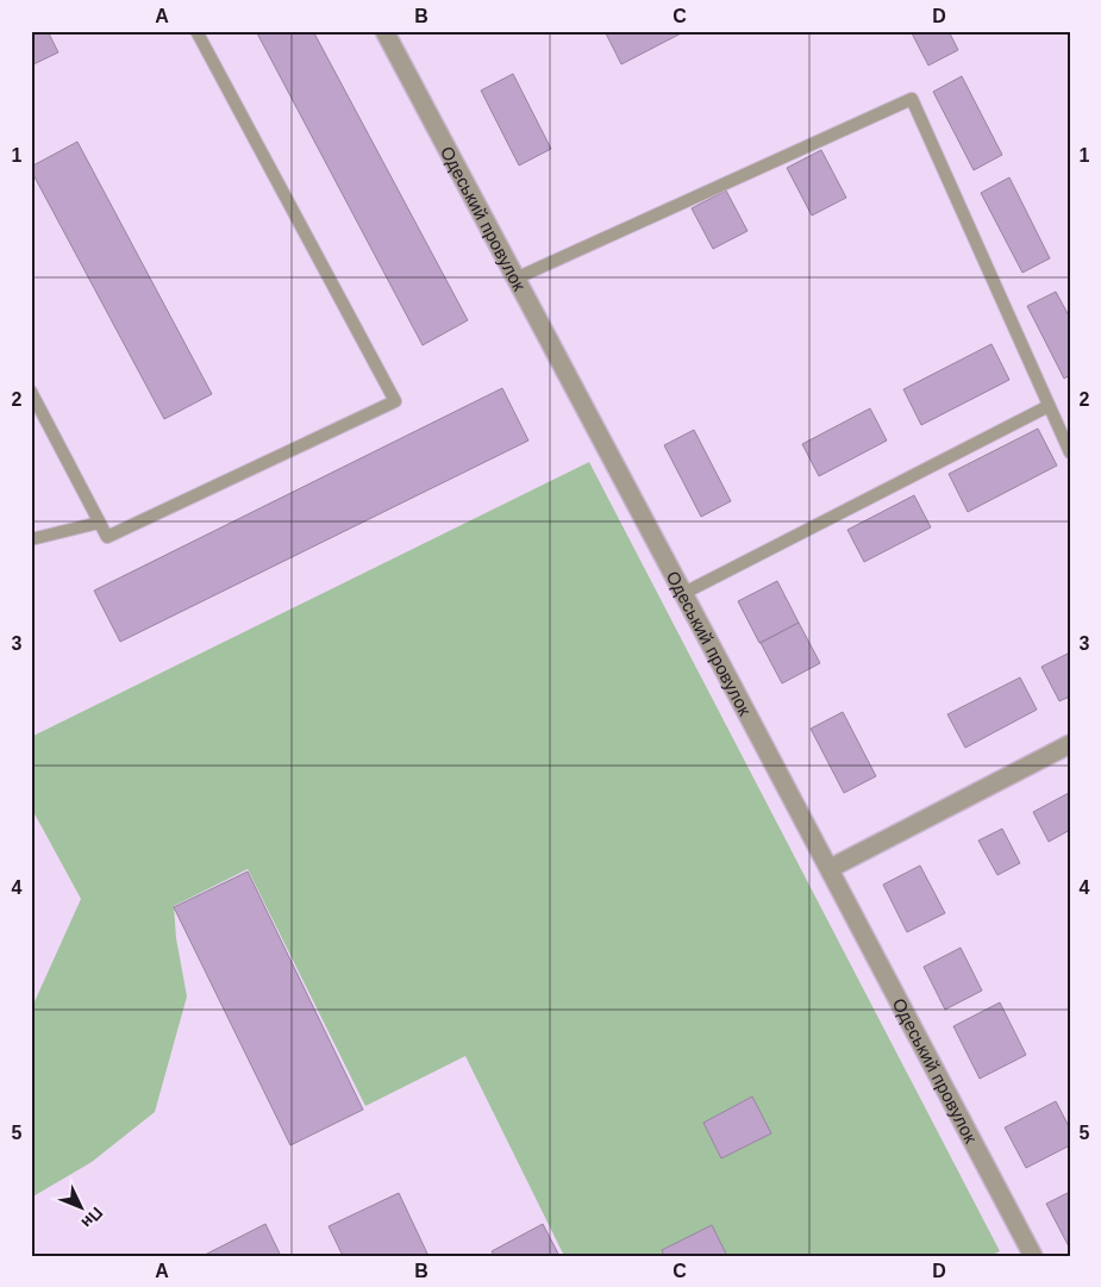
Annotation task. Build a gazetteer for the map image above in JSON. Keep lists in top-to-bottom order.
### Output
{
  "streets": {
    "street": ["Одеський провулок"]
  },
  "north": "bottom right",
  "grid": {
    "columns": [
      "A",
      "B",
      "C",
      "D"
    ],
    "rows": [
      "1",
      "2",
      "3",
      "4",
      "5"
    ]
  }
}
